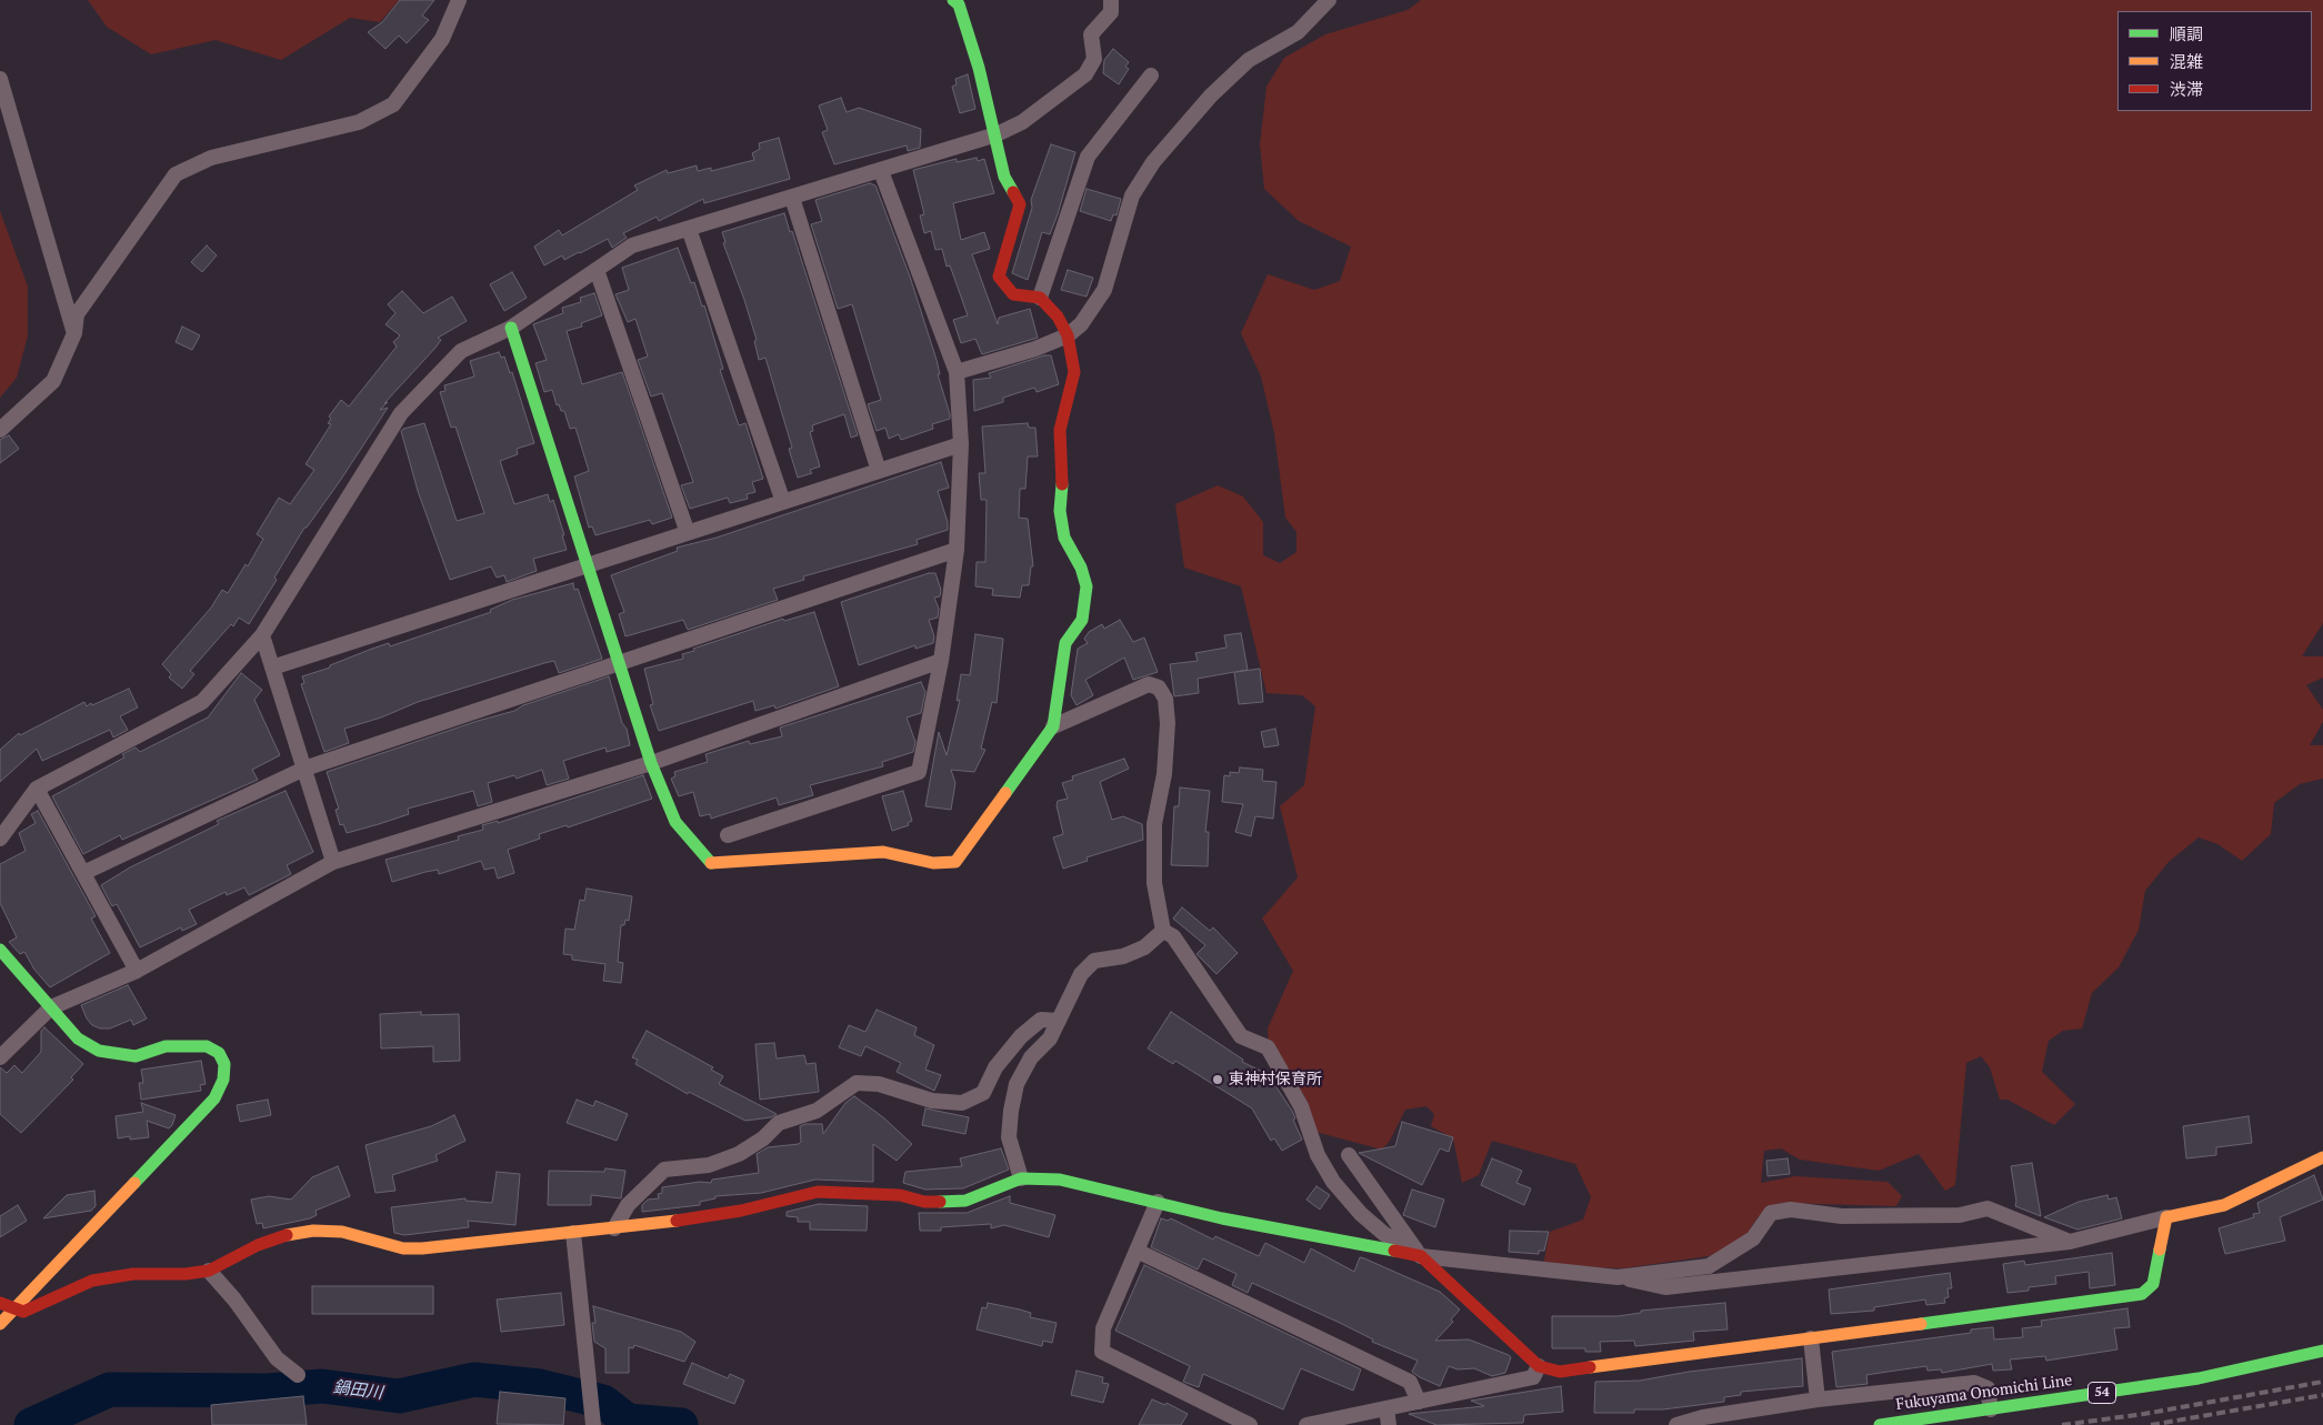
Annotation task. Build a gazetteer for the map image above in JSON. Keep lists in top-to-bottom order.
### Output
{
  "streets": {
    "street": ["Fukuyama Onomichi Line", "54"]
  },
  "water": ["鍋田川"],
  "places": ["東神村保育所"],
  "legend": ["順調", "混雑", "渋滞"]
}
